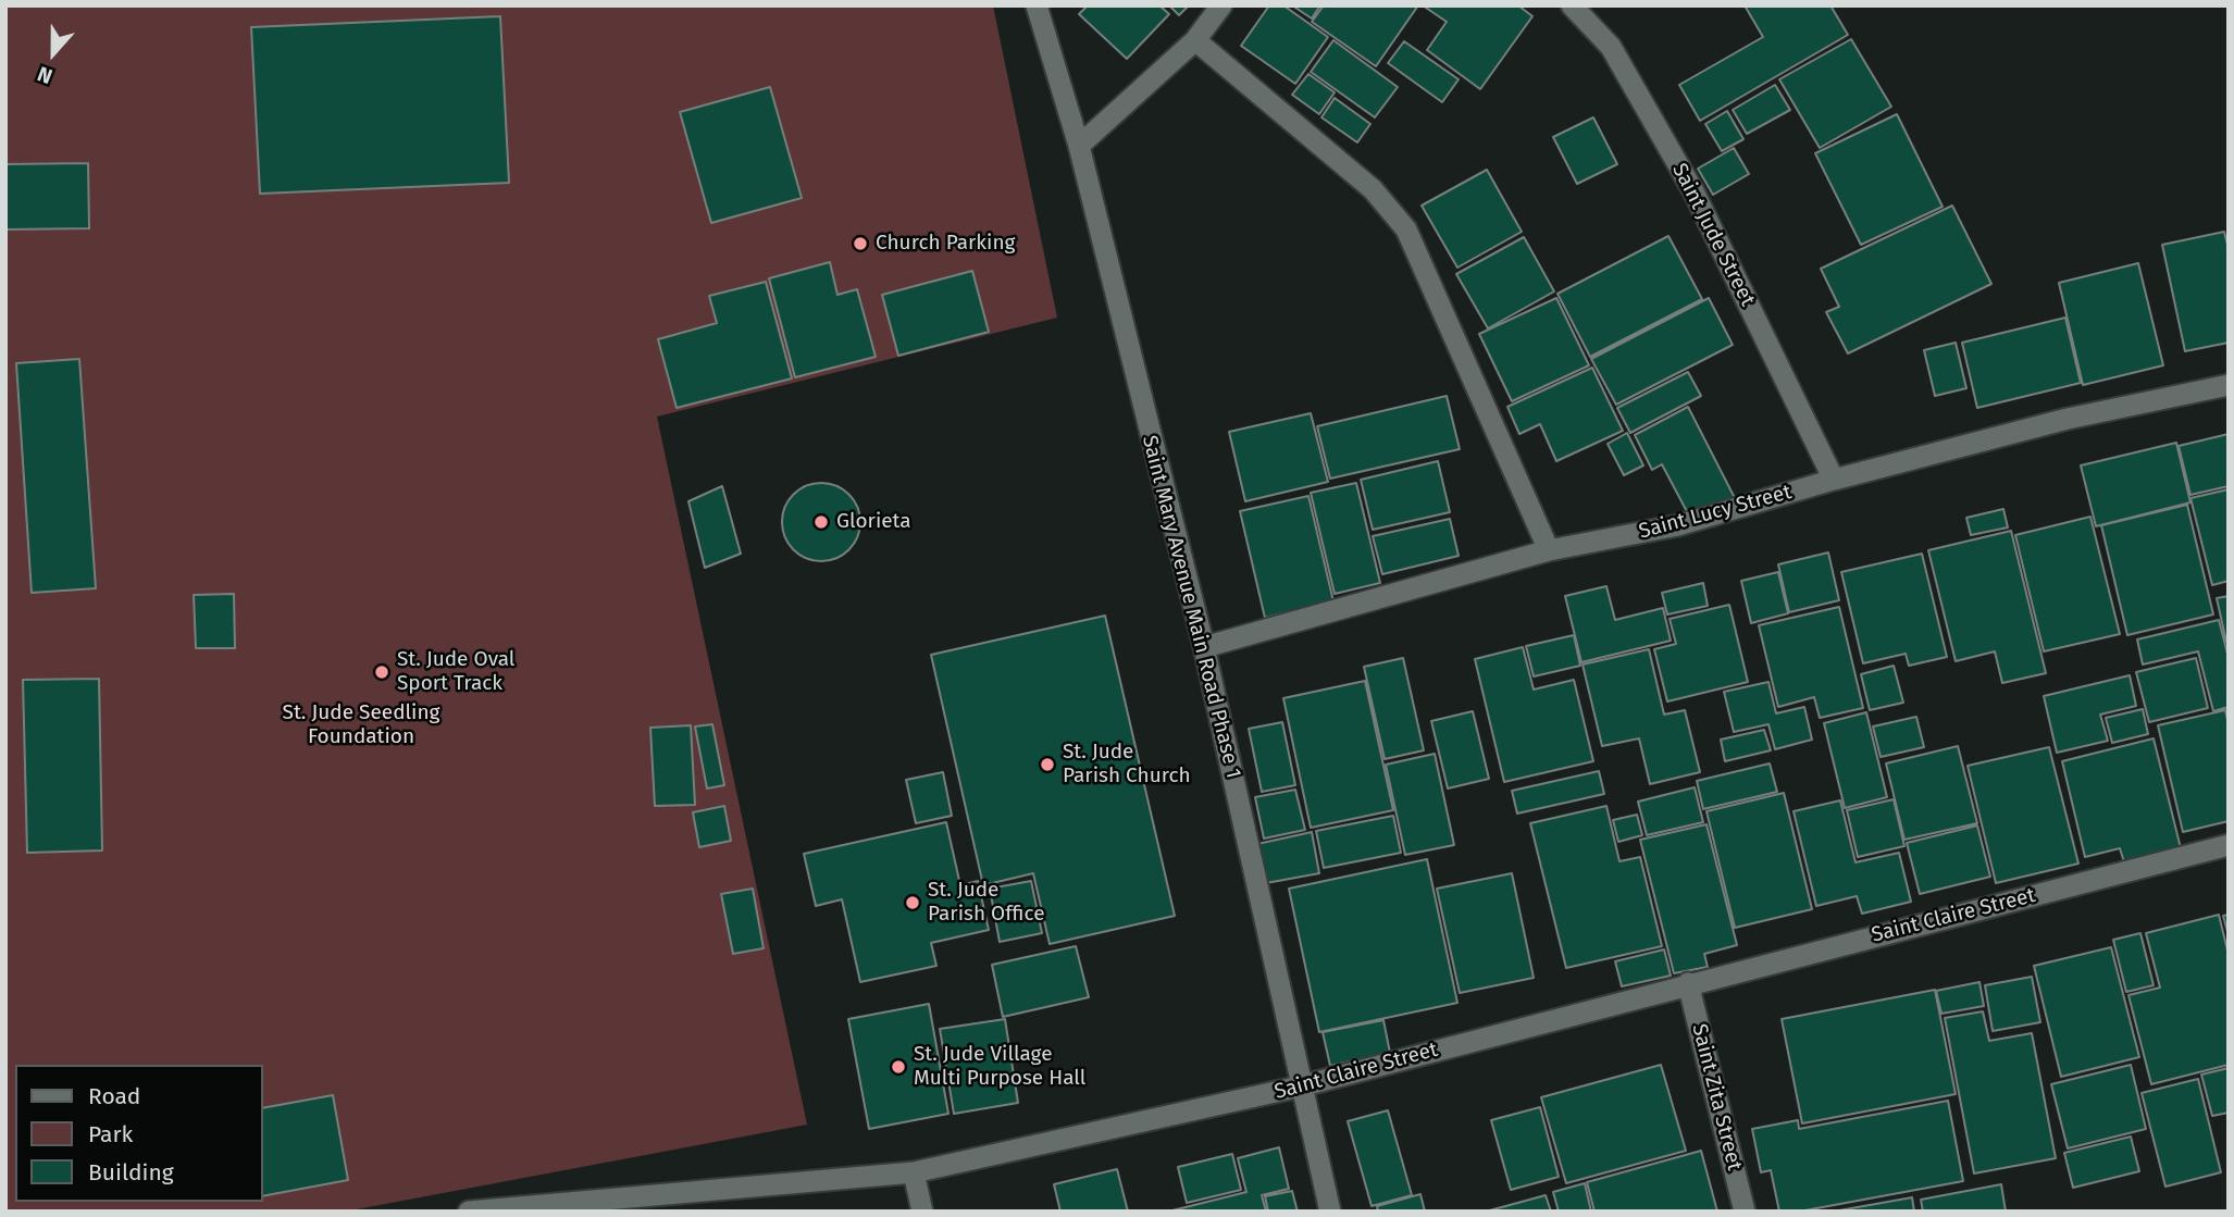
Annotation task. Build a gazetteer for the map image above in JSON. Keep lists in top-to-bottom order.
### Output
{
  "streets": {
    "street": [
      "Saint Jude Street",
      "Saint Lucy Street",
      "Saint Mary Avenue Main Road Phase 1",
      "Saint Claire Street",
      "Saint Zita Street"
    ]
  },
  "crossings": [
    ["Saint Jude Street", "Saint Lucy Street"],
    ["Saint Lucy Street", "Saint Mary Avenue Main Road Phase 1"],
    ["Saint Mary Avenue Main Road Phase 1", "Saint Claire Street"],
    ["Saint Claire Street", "Saint Zita Street"]
  ],
  "parks": ["St. Jude Seedling Foundation"],
  "places": [
    "Church Parking",
    "Glorieta",
    "St. Jude Oval Sport Track",
    "St. Jude Parish Church",
    "St. Jude Parish Office",
    "St. Jude Village Multi Purpose Hall"
  ],
  "legend": ["Road", "Park", "Building"],
  "north": "bottom"
}
